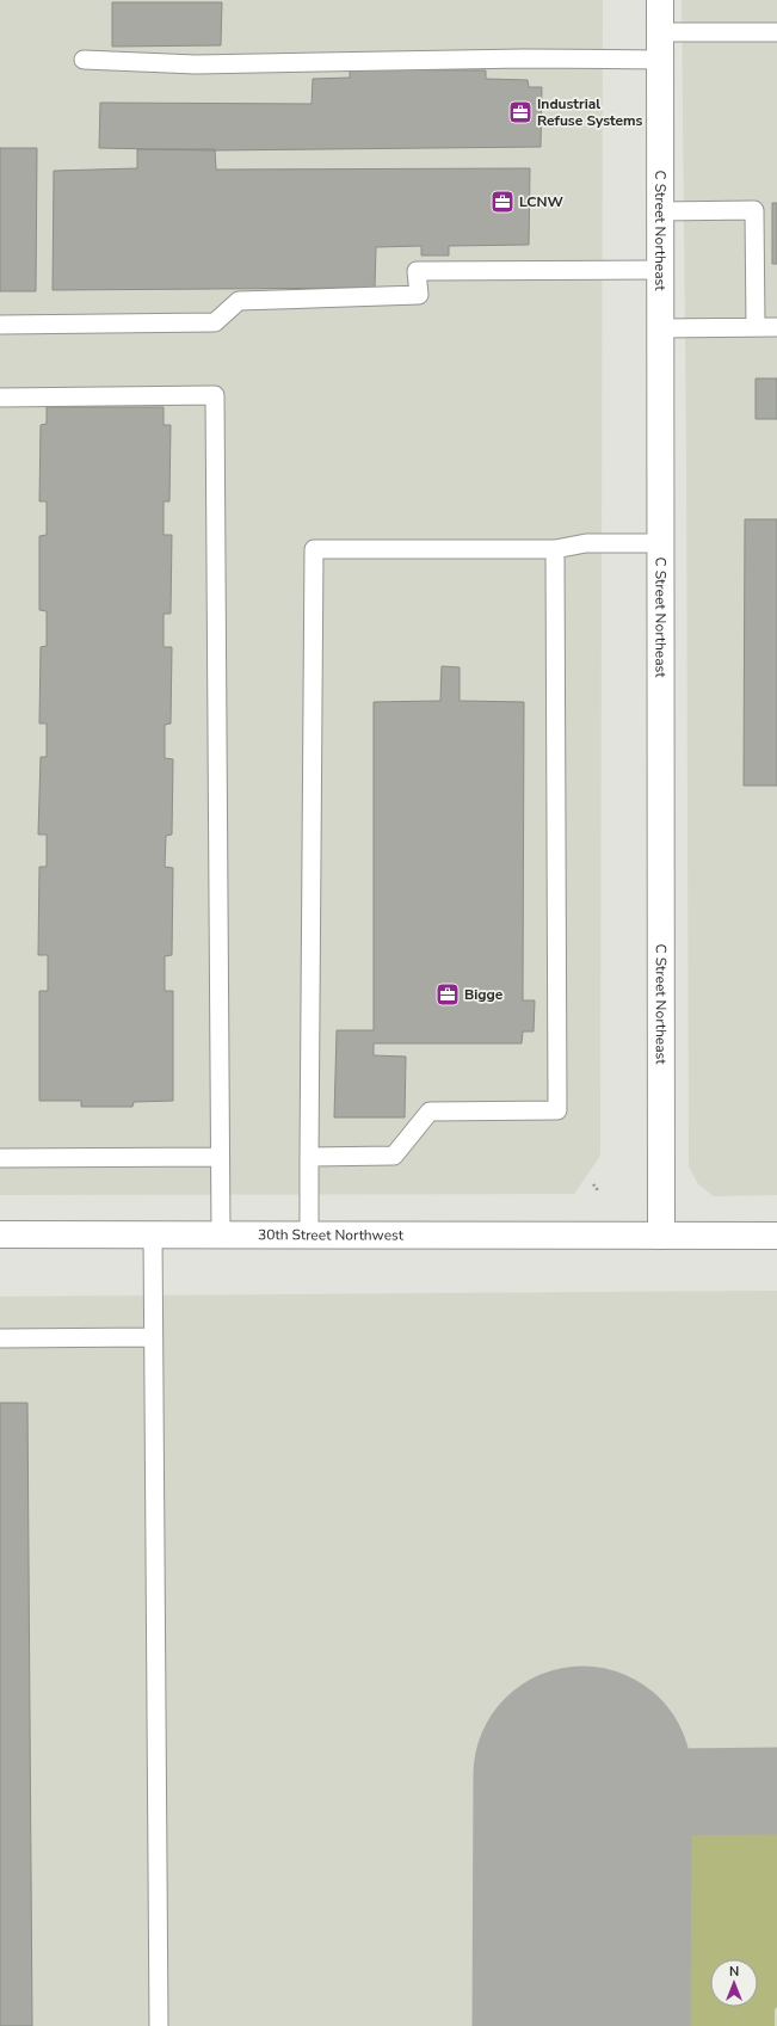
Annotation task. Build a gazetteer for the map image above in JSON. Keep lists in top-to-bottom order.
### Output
{
  "streets": {
    "street": ["C Street Northeast", "30th Street Northwest"]
  },
  "crossings": [
    ["C Street Northeast", "30th Street Northwest"]
  ],
  "places": {
    "office": ["Industrial Refuse Systems", "LCNW", "Bigge"]
  },
  "north": "top"
}
